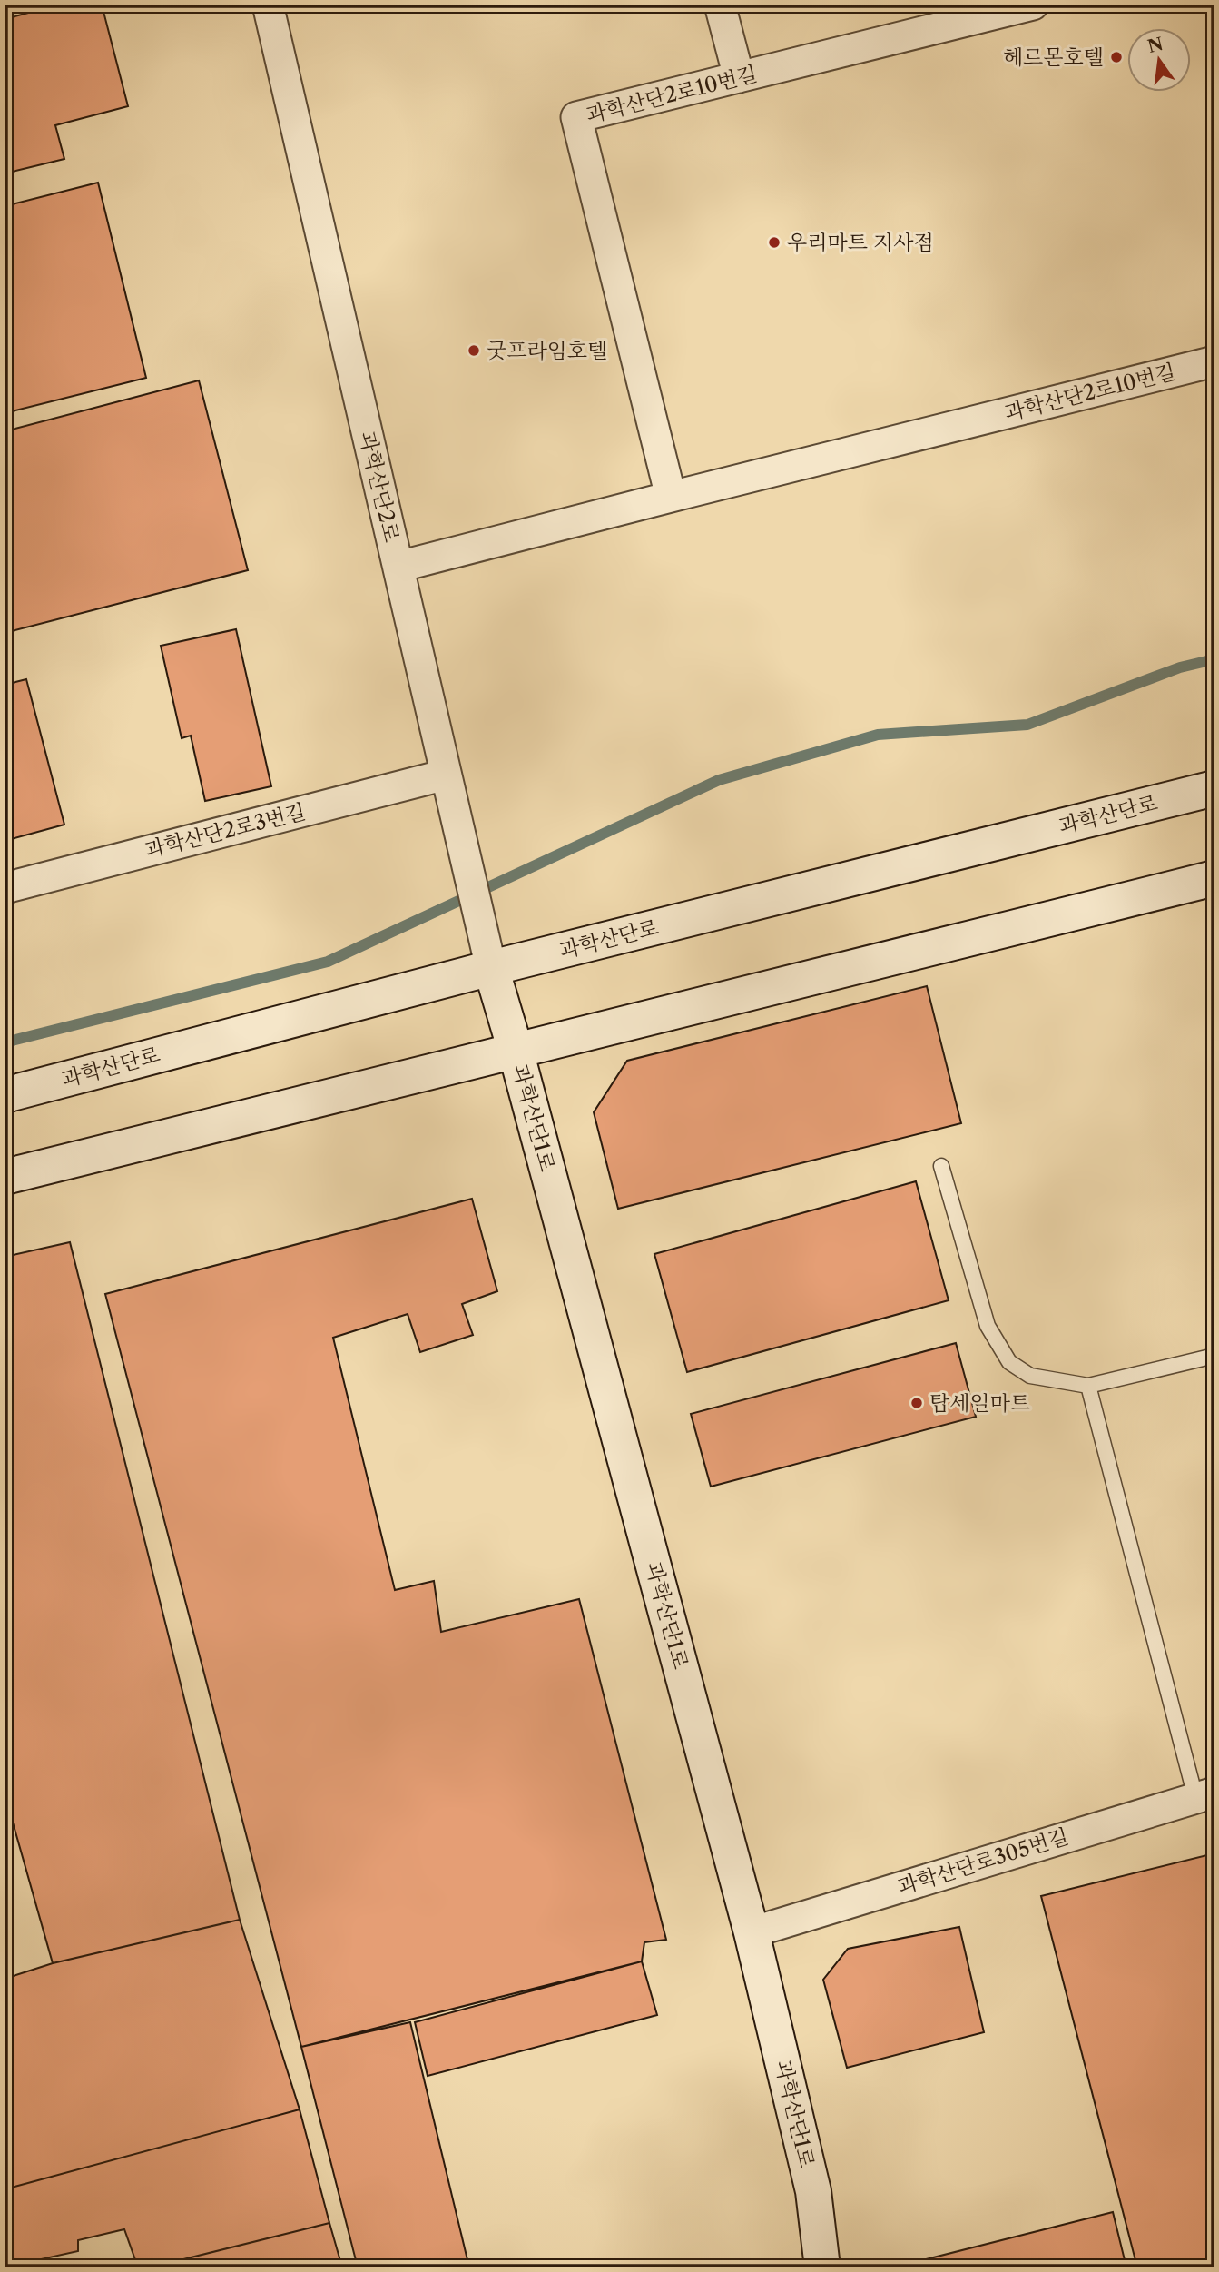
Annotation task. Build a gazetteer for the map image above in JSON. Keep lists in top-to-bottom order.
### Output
{
  "streets": {
    "main road": ["과학산단로", "과학산단1로"],
    "street": [
      "과학산단2로10번길",
      "과학산단2로",
      "과학산단2로3번길",
      "과학산단로305번길"
    ]
  },
  "crossings": [
    ["과학산단2로10번길", "과학산단2로"],
    ["과학산단2로", "과학산단로"],
    ["과학산단2로", "과학산단2로3번길"],
    ["과학산단2로", "과학산단1로"],
    ["과학산단로", "과학산단1로"],
    ["과학산단1로", "과학산단로305번길"]
  ],
  "places": [
    "헤르몬호텔",
    "우리마트 지사점",
    "굿프라임호텔",
    "탑세일마트"
  ],
  "north": "top"
}
